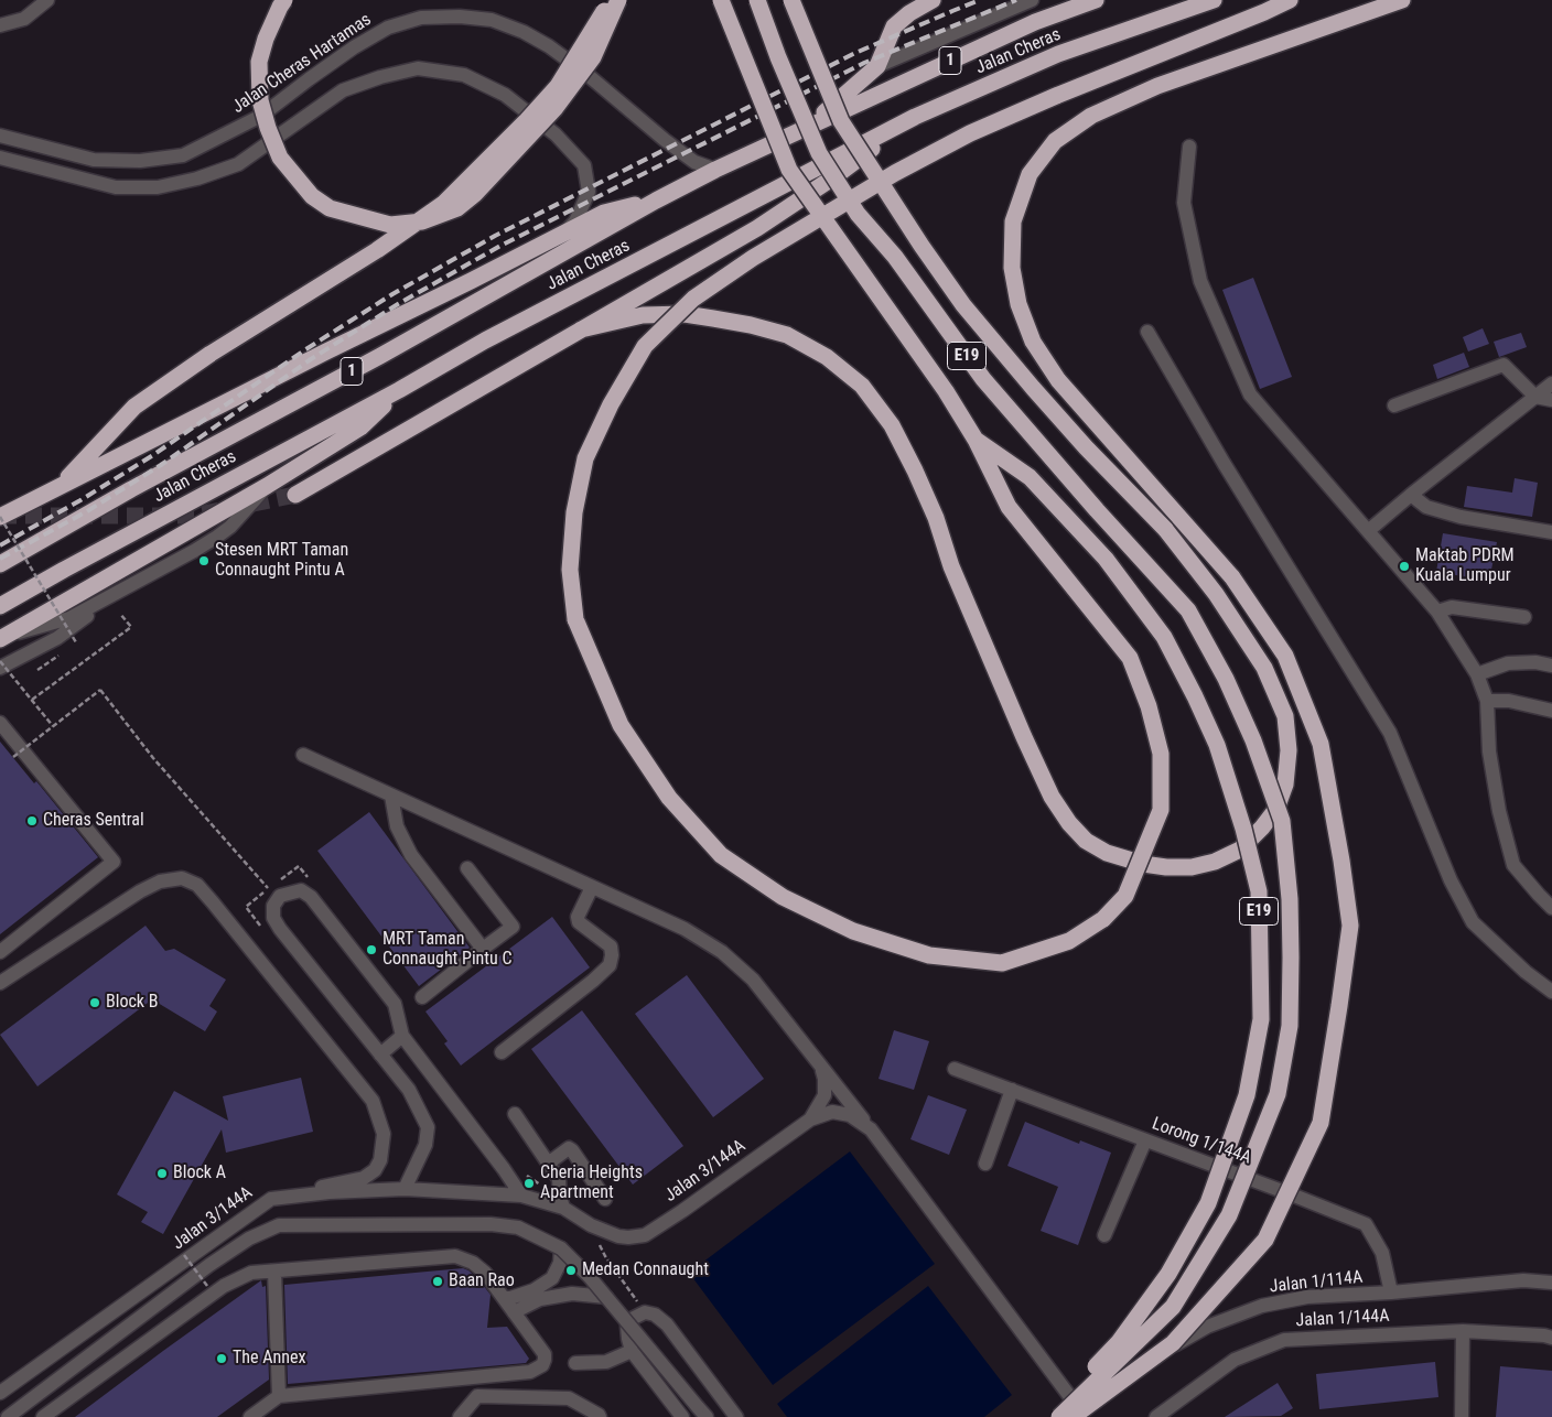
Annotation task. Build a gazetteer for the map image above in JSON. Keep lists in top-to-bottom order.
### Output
{
  "streets": {
    "highway": ["Jalan Cheras", "1", "E19"],
    "street": [
      "Jalan Cheras Hartamas",
      "Lorong 1/144A",
      "Jalan 3/144A",
      "Jalan 1/114A",
      "Jalan 1/144A"
    ]
  },
  "crossings": [
    ["Jalan Cheras", "Jalan Cheras Hartamas"],
    ["Lorong 1/144A", "Jalan 1/114A"],
    ["Jalan 3/144A", "Jalan 1/114A"]
  ],
  "places": [
    "Stesen MRT Taman Connaught Pintu A",
    "Maktab PDRM Kuala Lumpur",
    "Cheras Sentral",
    "MRT Taman Connaught Pintu C",
    "Block B",
    "Block A",
    "Cheria Heights Apartment",
    "Medan Connaught",
    "Baan Rao",
    "The Annex"
  ]
}
